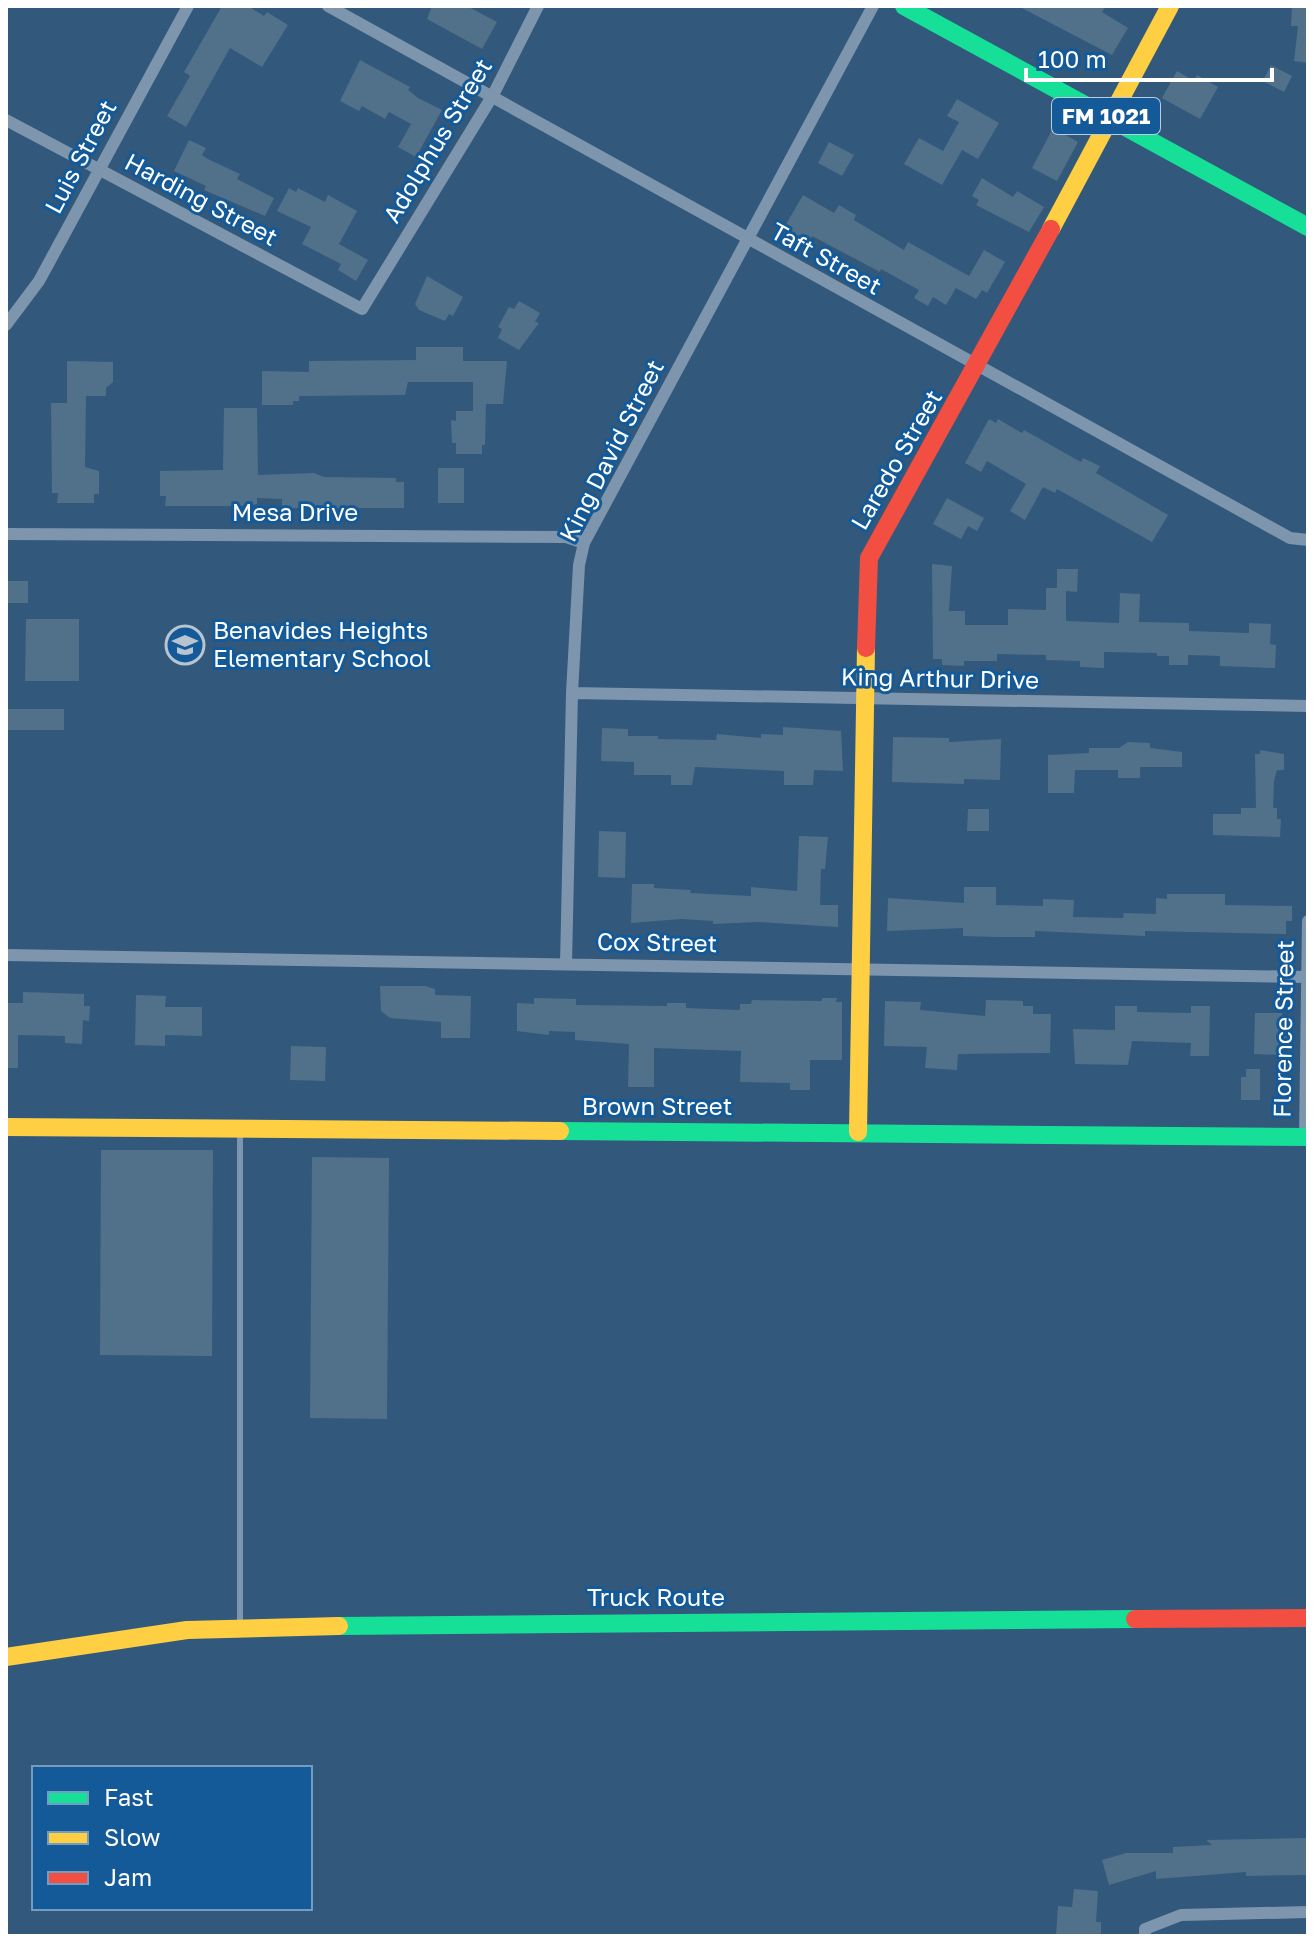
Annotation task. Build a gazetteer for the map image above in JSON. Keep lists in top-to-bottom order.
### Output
{
  "streets": {
    "street": [
      "FM 1021",
      "Adolphus Street",
      "Luis Street",
      "Harding Street",
      "Taft Street",
      "King David Street",
      "Laredo Street",
      "Mesa Drive",
      "King Arthur Drive",
      "Cox Street",
      "Florence Street",
      "Brown Street",
      "Truck Route"
    ]
  },
  "crossings": [
    ["FM 1021", "Laredo Street"],
    ["Adolphus Street", "Harding Street"],
    ["Adolphus Street", "Taft Street"],
    ["Luis Street", "Harding Street"],
    ["Taft Street", "King David Street"],
    ["Taft Street", "Laredo Street"],
    ["King David Street", "Mesa Drive"],
    ["King David Street", "King Arthur Drive"],
    ["King David Street", "Cox Street"],
    ["Laredo Street", "King Arthur Drive"],
    ["Laredo Street", "Cox Street"],
    ["Laredo Street", "Brown Street"],
    ["Cox Street", "Florence Street"],
    ["Florence Street", "Brown Street"]
  ],
  "places": {
    "school or university": ["Benavides Heights Elementary School"]
  },
  "legend": ["Fast", "Slow", "Jam"],
  "scale_bar": "100 m"
}
